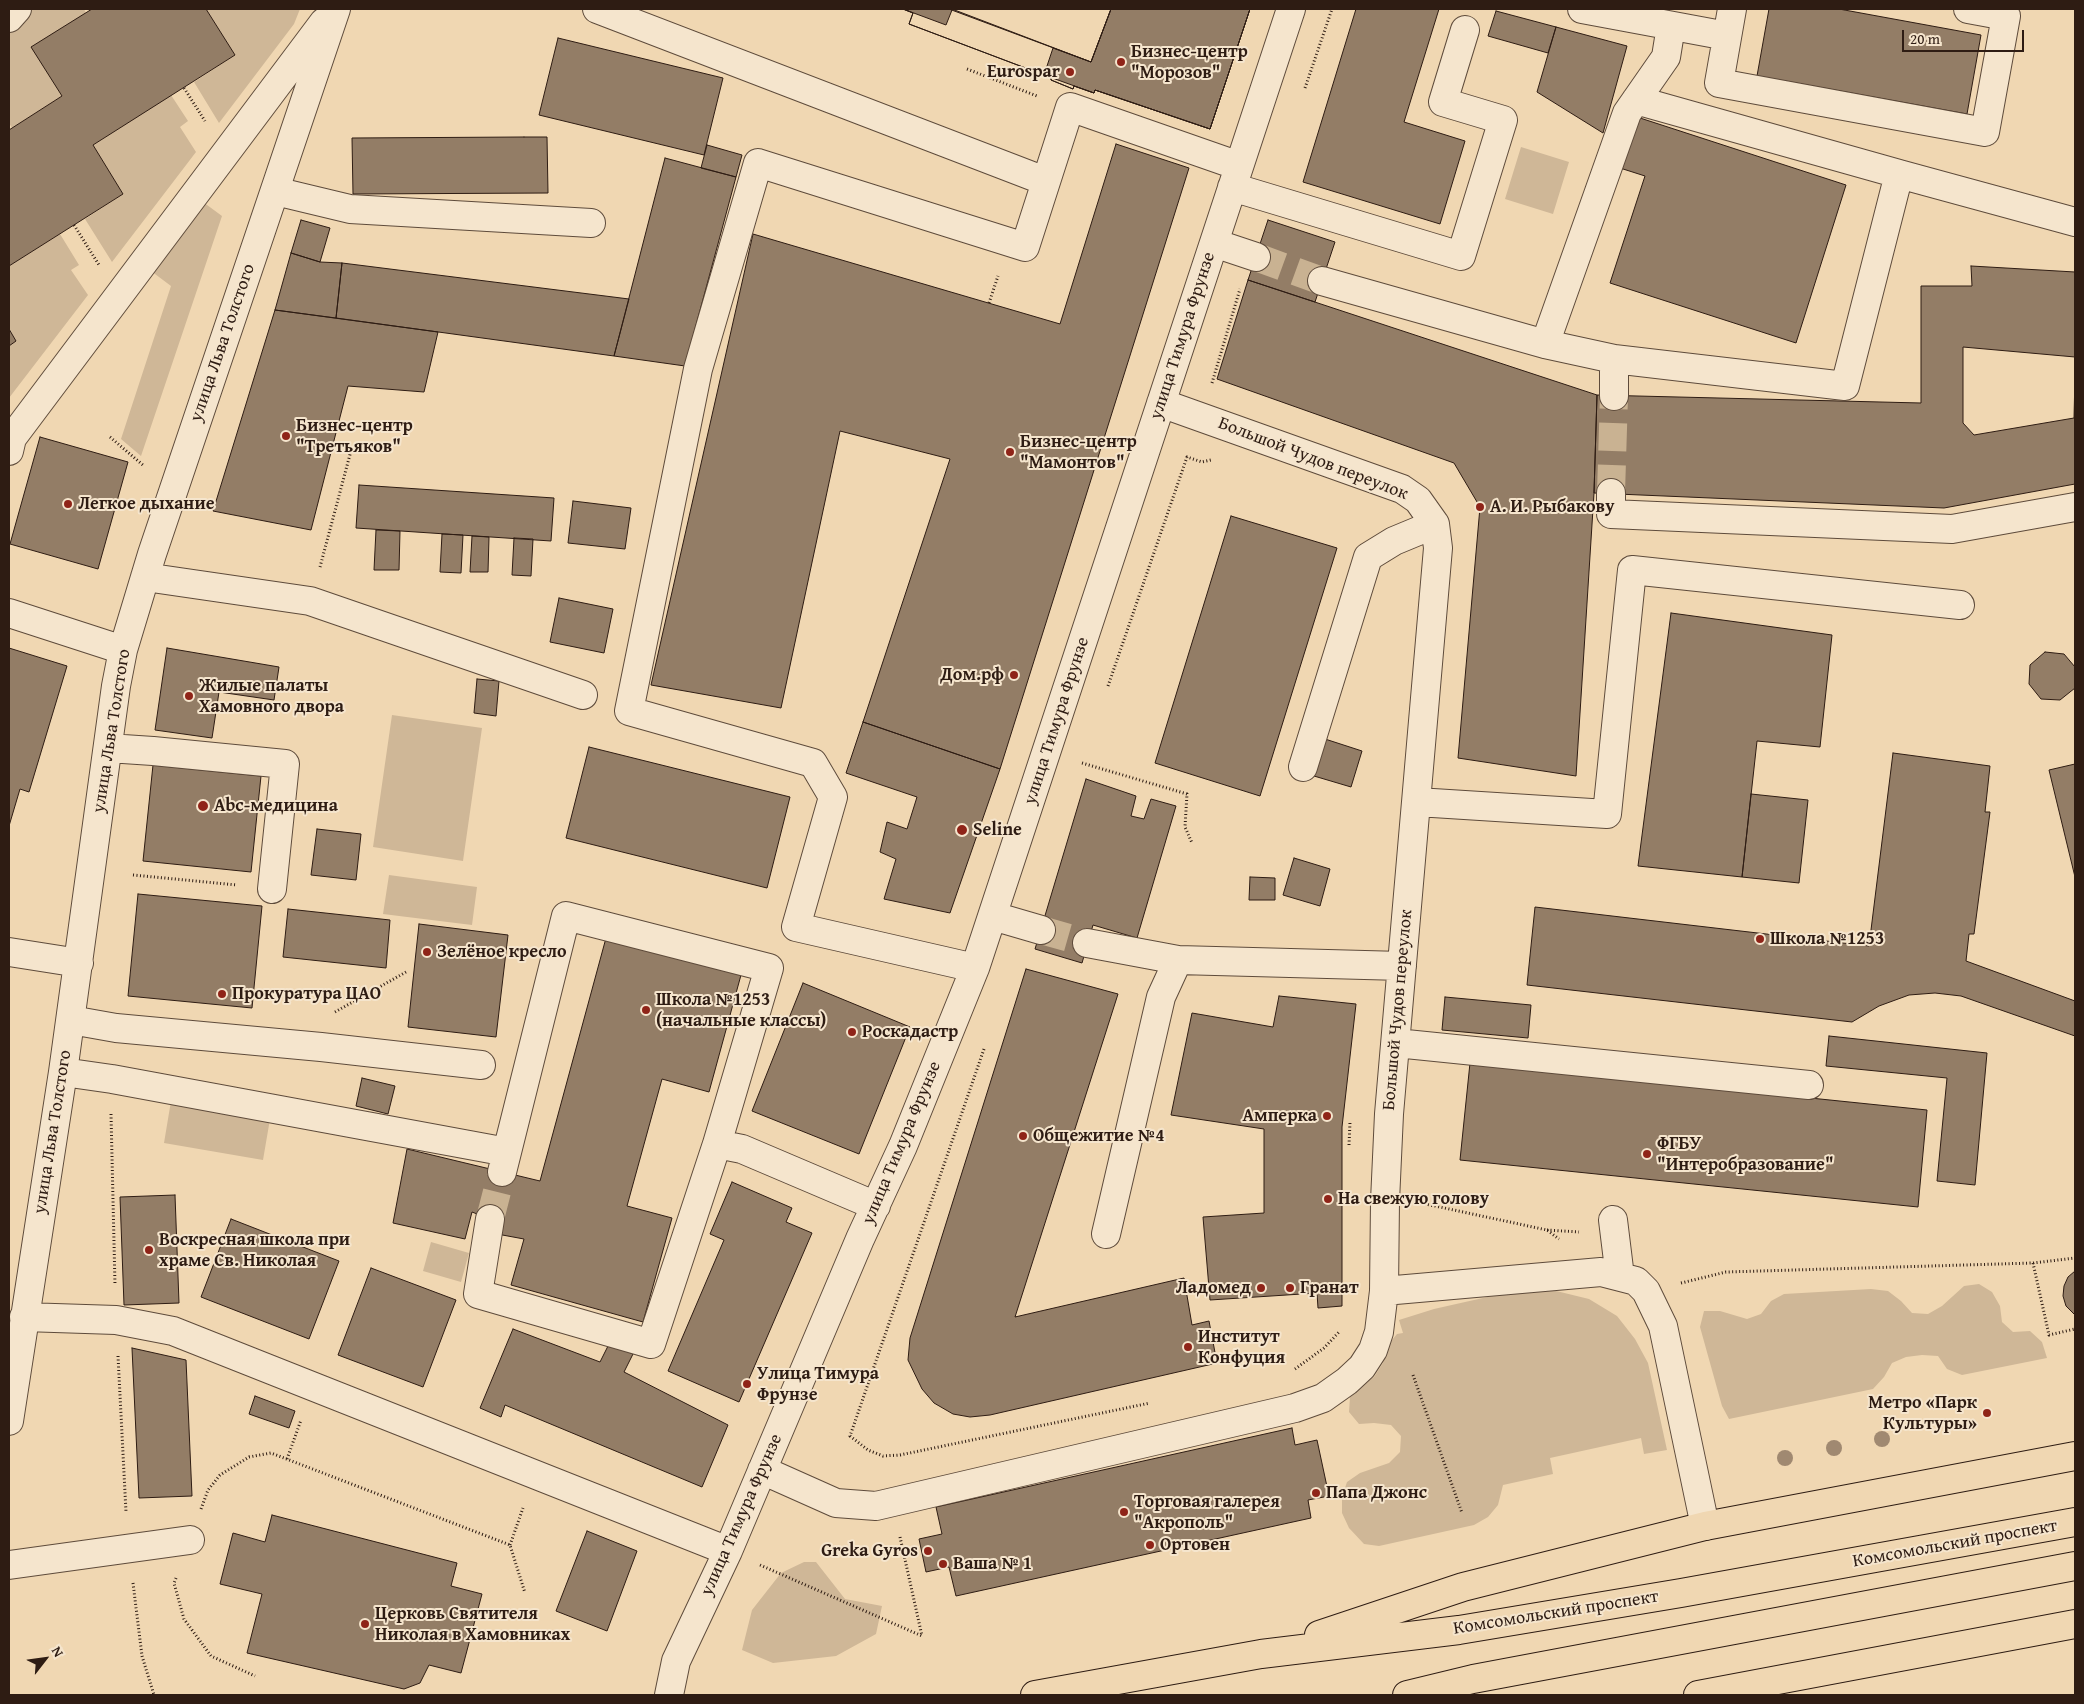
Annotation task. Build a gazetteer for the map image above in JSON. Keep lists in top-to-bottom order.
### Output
{
  "streets": {
    "main road": ["Комсомольский проспект"],
    "street": ["улица Тимура Фрунзе", "улица Льва Толстого", "Большой Чудов переулок"]
  },
  "crossings": [
    ["улица Тимура Фрунзе", "Большой Чудов переулок"]
  ],
  "places": [
    "Бизнес-центр \"Морозов\"",
    "Eurospar",
    "Бизнес-центр \"Третьяков\"",
    "Бизнес-центр \"Мамонтов\"",
    "Легкое дыхание",
    "А. И. Рыбакову",
    "Дом.рф",
    "Жилые палаты Хамовного двора",
    "Abc-медицина",
    "Seline",
    "Школа №1253",
    "Зелёное кресло",
    "Прокуратура ЦАО",
    "Школа №1253 (начальные классы)",
    "Роскадастр",
    "Амперка",
    "Общежитие №4",
    "ФГБУ \"Интеробразование\"",
    "На свежую голову",
    "Воскресная школа при храме Св. Николая",
    "Ладомед",
    "Гранат",
    "Институт Конфуция",
    "Улица Тимура Фрунзе",
    "Метро «Парк Культуры»",
    "Папа Джонс",
    "Торговая галерея \"Акрополь\"",
    "Ортовен",
    "Greka Gyros",
    "Ваша № 1",
    "Церковь Святителя Николая в Хамовниках"
  ],
  "scale_bar": "20 m",
  "north": "top right"
}
